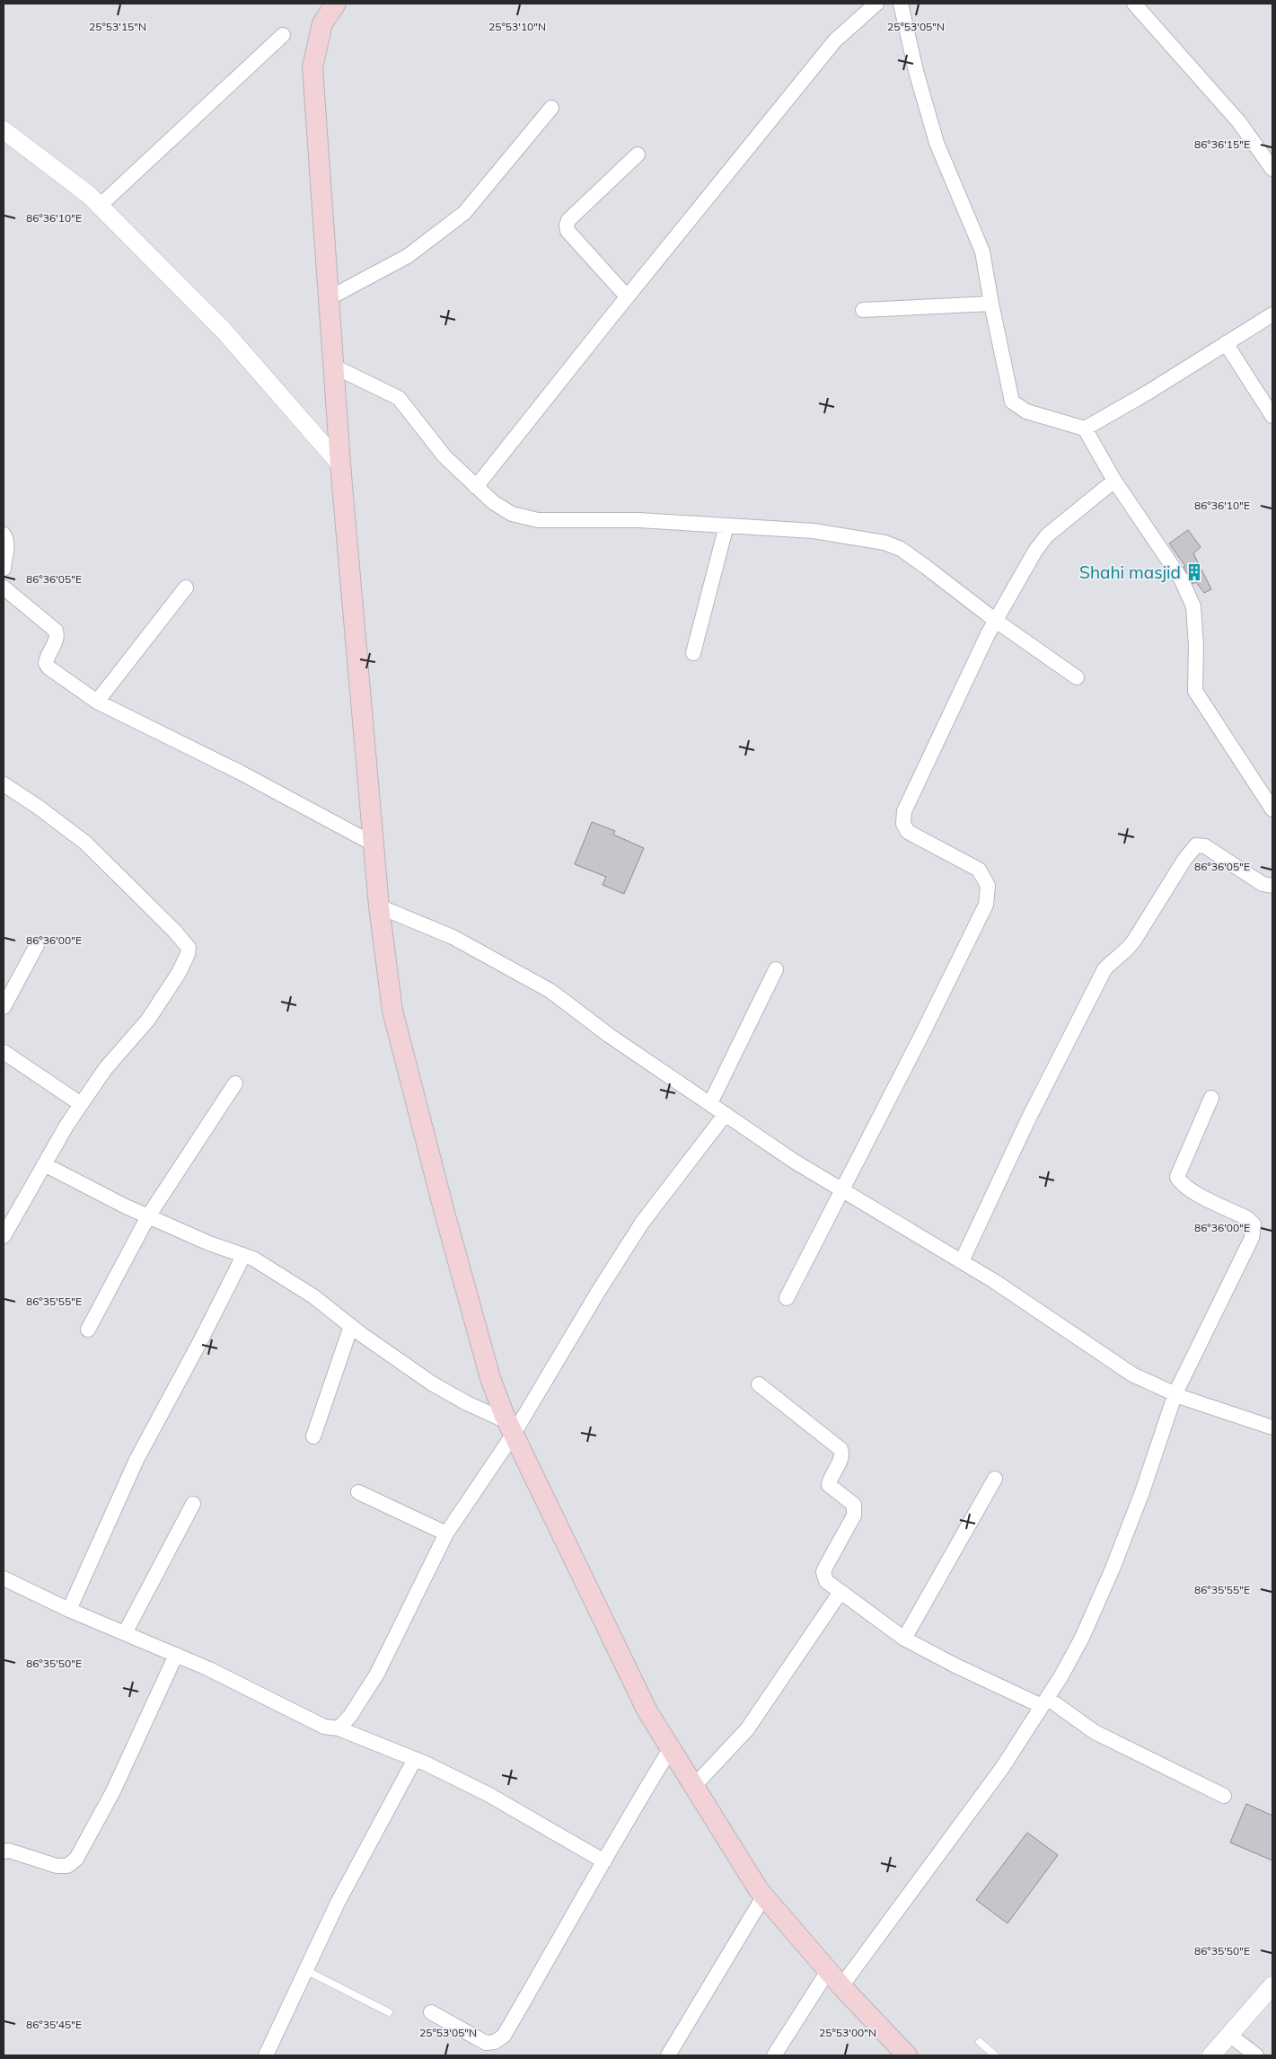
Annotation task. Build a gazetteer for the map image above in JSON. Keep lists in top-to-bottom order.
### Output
{
  "places": {
    "building": ["Shahi masjid"]
  },
  "coordinates": [
    "25°53'15\"N",
    "25°53'10\"N",
    "25°53'05\"N",
    "86°36'15\"E",
    "86°36'10\"E",
    "86°36'05\"E",
    "86°36'00\"E",
    "86°35'55\"E",
    "86°35'50\"E",
    "86°35'45\"E",
    "25°53'00\"N"
  ]
}
